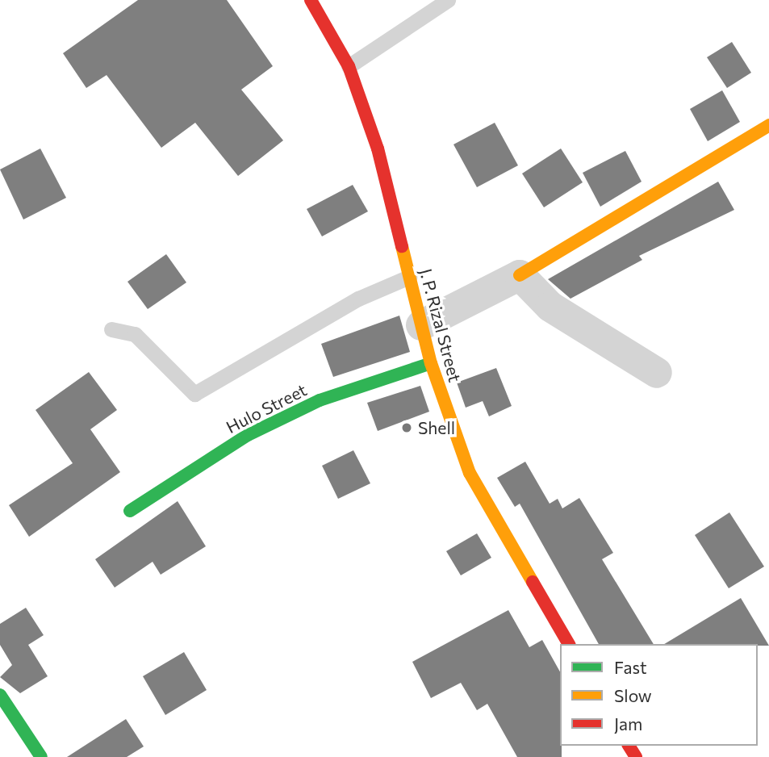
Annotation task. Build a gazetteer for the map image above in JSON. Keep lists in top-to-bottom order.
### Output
{
  "streets": {
    "main road": ["J. P. Rizal Street", "Hulo Street"]
  },
  "crossings": [
    ["J. P. Rizal Street", "Hulo Street"]
  ],
  "places": ["Shell"],
  "legend": ["Fast", "Slow", "Jam"]
}
